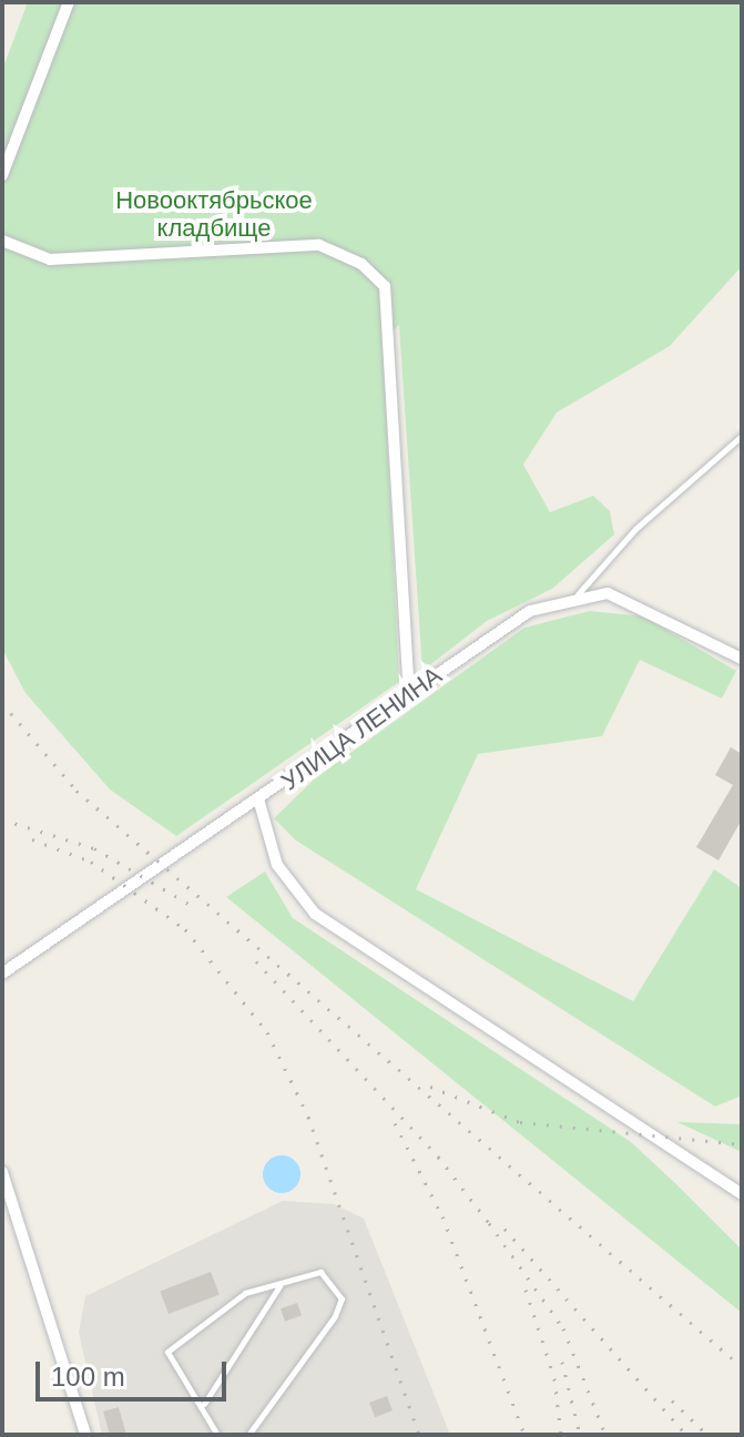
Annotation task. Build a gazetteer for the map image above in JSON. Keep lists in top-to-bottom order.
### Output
{
  "streets": {
    "street": ["УЛИЦА ЛЕНИНА"]
  },
  "parks": ["Новооктябрьское кладбище"],
  "scale_bar": "100 m"
}
